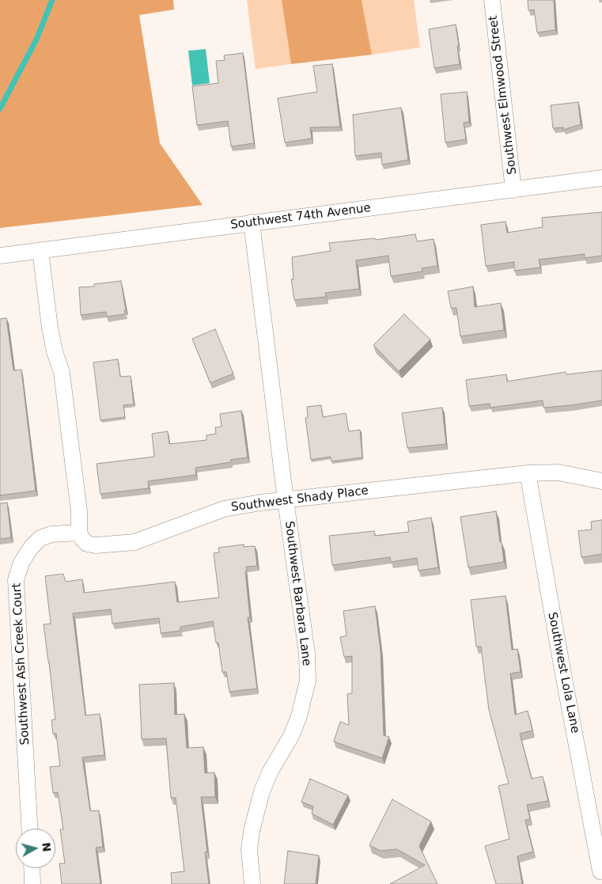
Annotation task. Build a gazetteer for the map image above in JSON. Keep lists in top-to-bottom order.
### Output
{
  "streets": {
    "street": [
      "Southwest Elmwood Street",
      "Southwest 74th Avenue",
      "Southwest Shady Place",
      "Southwest Barbara Lane",
      "Southwest Ash Creek Court",
      "Southwest Lola Lane"
    ]
  },
  "crossings": [
    ["Southwest Elmwood Street", "Southwest 74th Avenue"],
    ["Southwest 74th Avenue", "Southwest Barbara Lane"],
    ["Southwest Shady Place", "Southwest Barbara Lane"],
    ["Southwest Shady Place", "Southwest Ash Creek Court"],
    ["Southwest Shady Place", "Southwest Lola Lane"]
  ],
  "north": "right"
}
